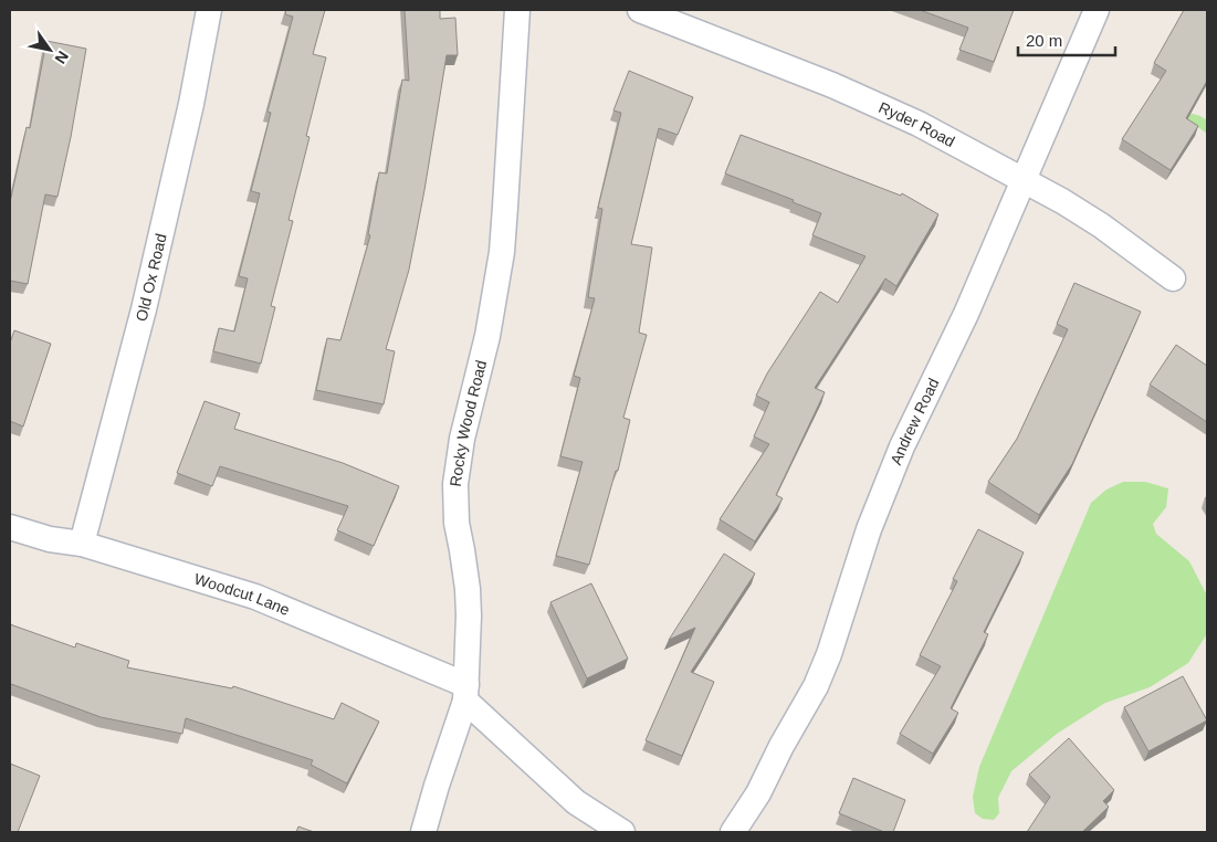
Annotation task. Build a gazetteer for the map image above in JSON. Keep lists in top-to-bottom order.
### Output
{
  "streets": {
    "street": [
      "Ryder Road",
      "Old Ox Road",
      "Andrew Road",
      "Rocky Wood Road",
      "Woodcut Lane"
    ]
  },
  "crossings": [
    ["Ryder Road", "Andrew Road"],
    ["Old Ox Road", "Woodcut Lane"],
    ["Rocky Wood Road", "Woodcut Lane"]
  ],
  "scale_bar": "20 m",
  "north": "bottom right"
}
